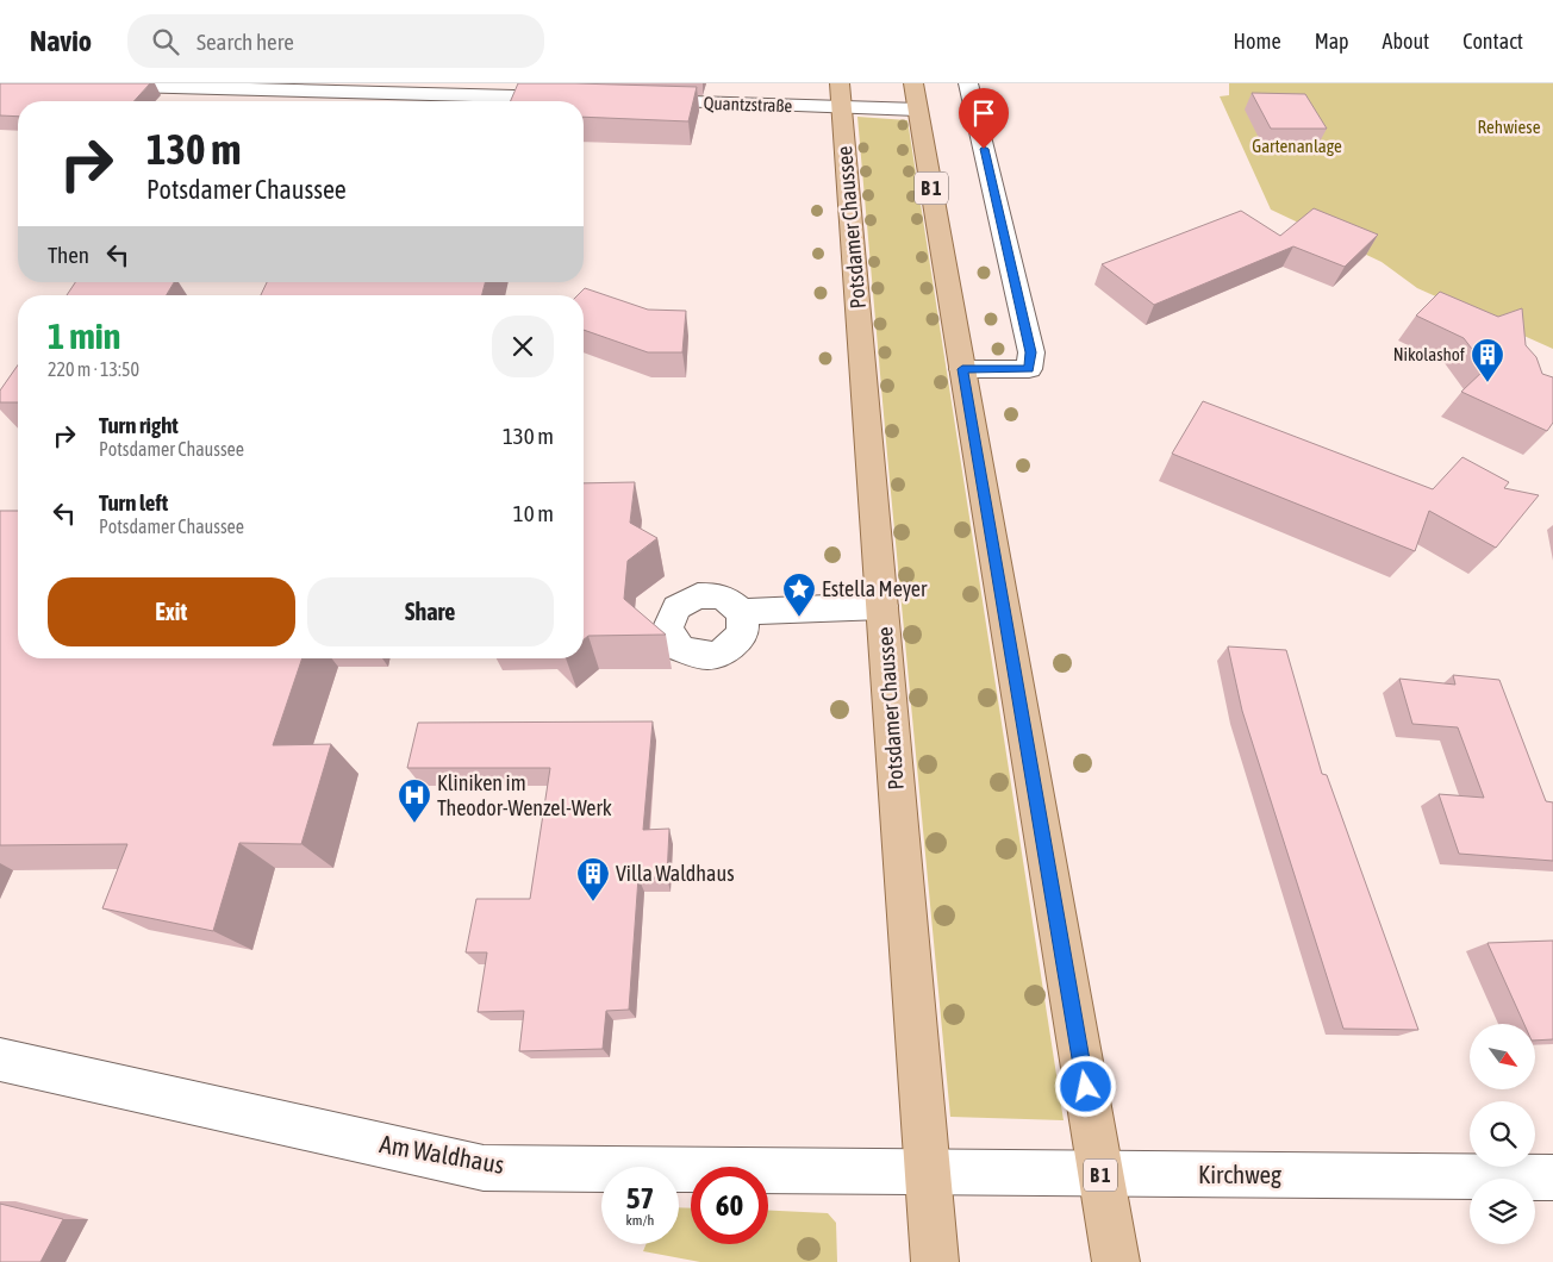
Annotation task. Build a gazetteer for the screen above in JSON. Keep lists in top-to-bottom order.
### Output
{
  "streets": {
    "main road": ["B 1", "Potsdamer Chaussee"],
    "street": ["Quantzstraße", "Am Waldhaus", "Kirchweg"]
  },
  "crossings": [
    ["Quantzstraße", "B 1"],
    ["Quantzstraße", "Potsdamer Chaussee"],
    ["B 1", "Kirchweg"],
    ["Potsdamer Chaussee", "Am Waldhaus"],
    ["Potsdamer Chaussee", "Kirchweg"],
    ["Am Waldhaus", "Kirchweg"]
  ],
  "parks": ["Rehwiese", "Gartenanlage"],
  "places": {
    "building": ["Nikolashof", "Villa Waldhaus"],
    "place": ["Estella Meyer"],
    "hospital": ["Kliniken im Theodor-Wenzel-Werk"]
  },
  "north": "bottom right",
  "page": {
    "header": "Navio",
    "search": "Search here",
    "nav": [
      "Home",
      "Map",
      "About",
      "Contact"
    ],
    "turn": ["130 m", "Potsdamer Chaussee"],
    "then": "Then",
    "heading": ["1 min", "220 m · 13:50"],
    "list": [
      {
        "name": "Turn right",
        "note": "Potsdamer Chaussee",
        "value": "130 m"
      },
      {
        "name": "Turn left",
        "note": "Potsdamer Chaussee",
        "value": "10 m"
      }
    ],
    "buttons": ["Exit", "Share"],
    "speed": "57 km/h",
    "limit": "60"
  }
}
